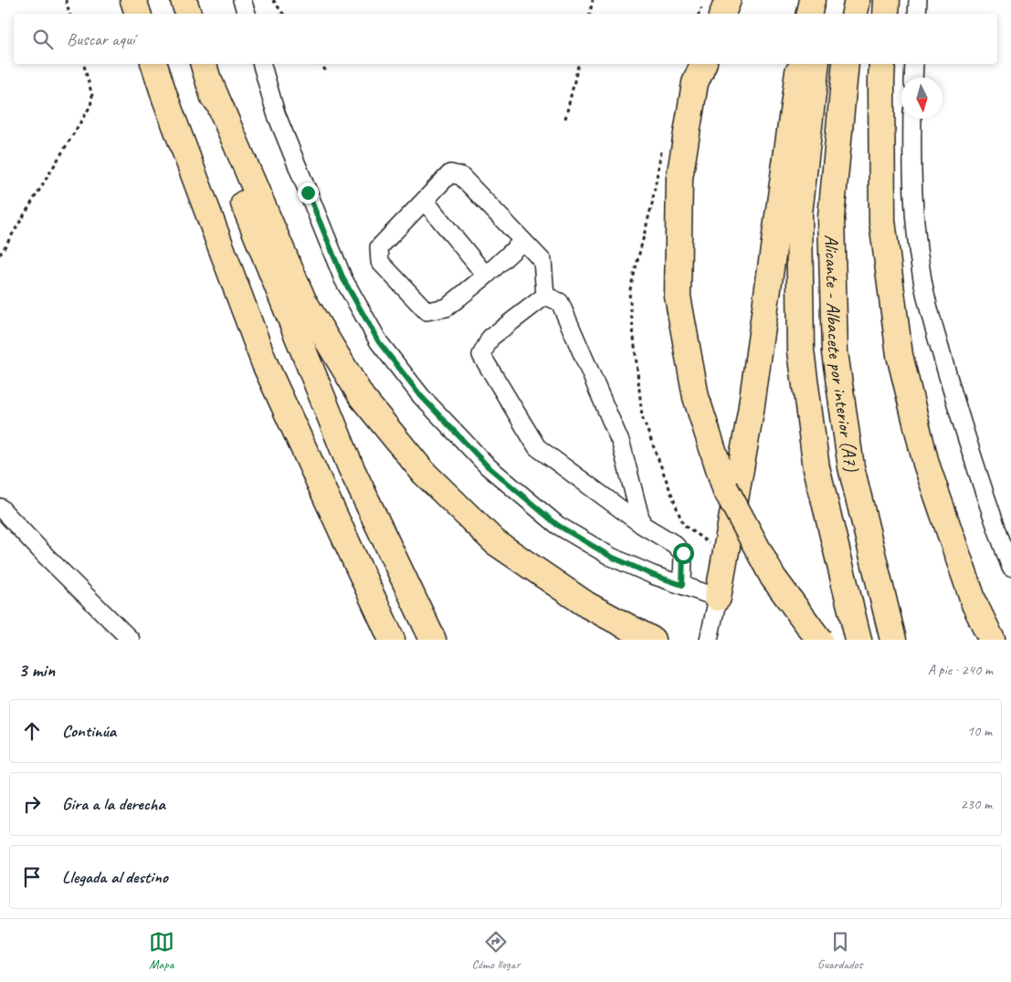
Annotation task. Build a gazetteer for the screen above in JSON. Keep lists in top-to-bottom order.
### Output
{
  "streets": {
    "highway": ["Alicante - Albacete por interior (A7)"]
  },
  "north": "bottom",
  "page": {
    "search": "Buscar aquí",
    "heading": ["3 min", "A pie · 240 m"],
    "list": [
      ["Continúa", "10 m"],
      ["Gira a la derecha", "230 m"],
      "Llegada al destino"
    ],
    "nav": ["Mapa", "Cómo llegar", "Guardados"]
  }
}
